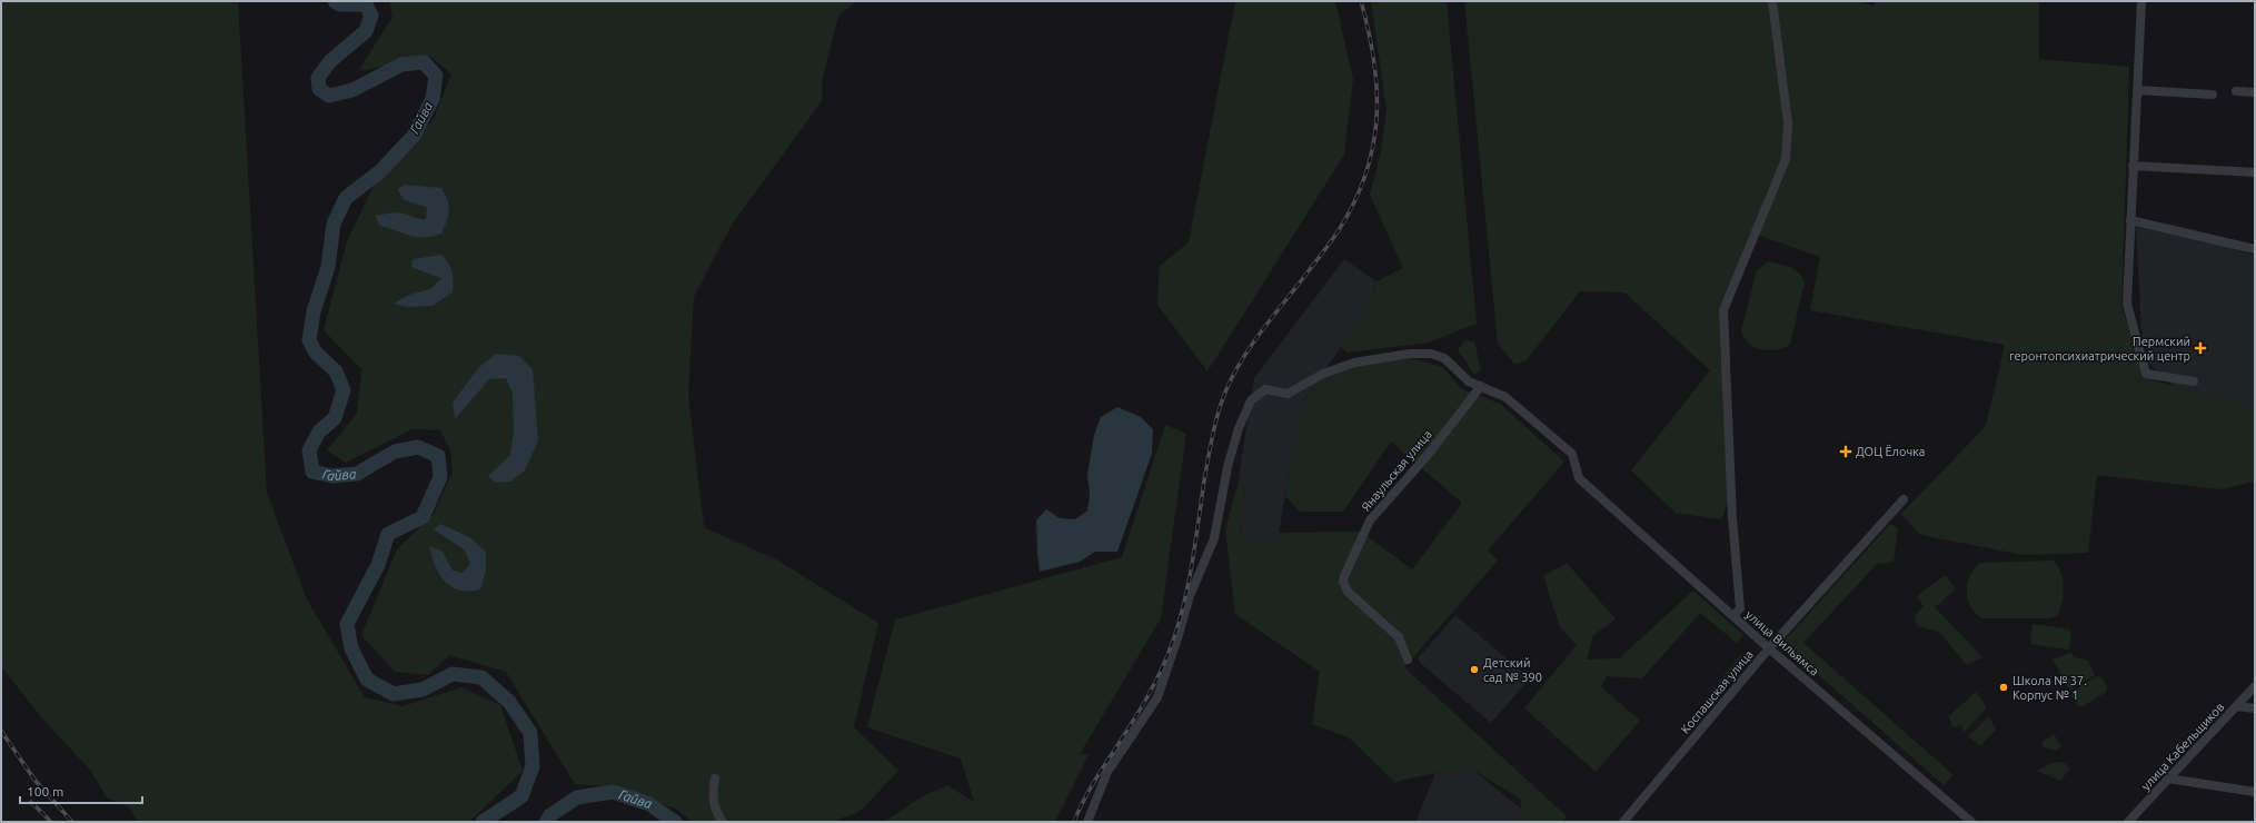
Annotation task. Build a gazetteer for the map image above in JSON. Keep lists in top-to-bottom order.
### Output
{
  "streets": {
    "street": [
      "Янаульская улица",
      "улица Вильямса",
      "Коспашская улица",
      "улица Кабельщиков"
    ]
  },
  "crossings": [
    ["Янаульская улица", "улица Вильямса"],
    ["улица Вильямса", "Коспашская улица"]
  ],
  "water": ["Гайва"],
  "places": {
    "health": ["Пермский геронтопсихиатрический центр", "ДОЦ Ёлочка"],
    "other": ["Детский сад № 390", "Школа № 37. Корпус № 1"]
  },
  "scale_bar": "100 m"
}
